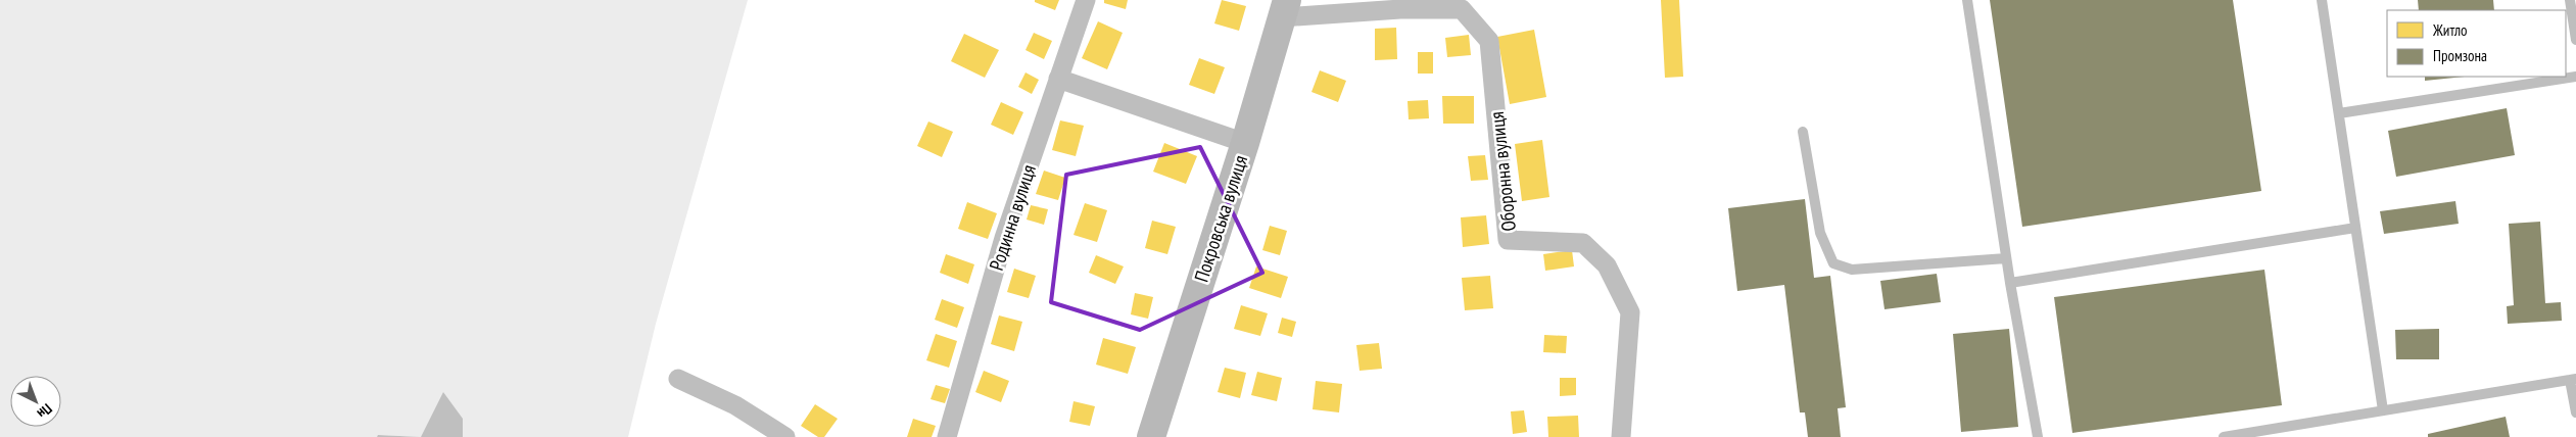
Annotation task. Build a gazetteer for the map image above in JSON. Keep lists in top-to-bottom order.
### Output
{
  "streets": {
    "street": ["Оборонна вулиця", "Родинна вулиця", "Покровська вулиця"]
  },
  "crossings": [
    ["Оборонна вулиця", "Покровська вулиця"]
  ],
  "legend": ["Житло", "Промзона"],
  "north": "bottom right"
}
